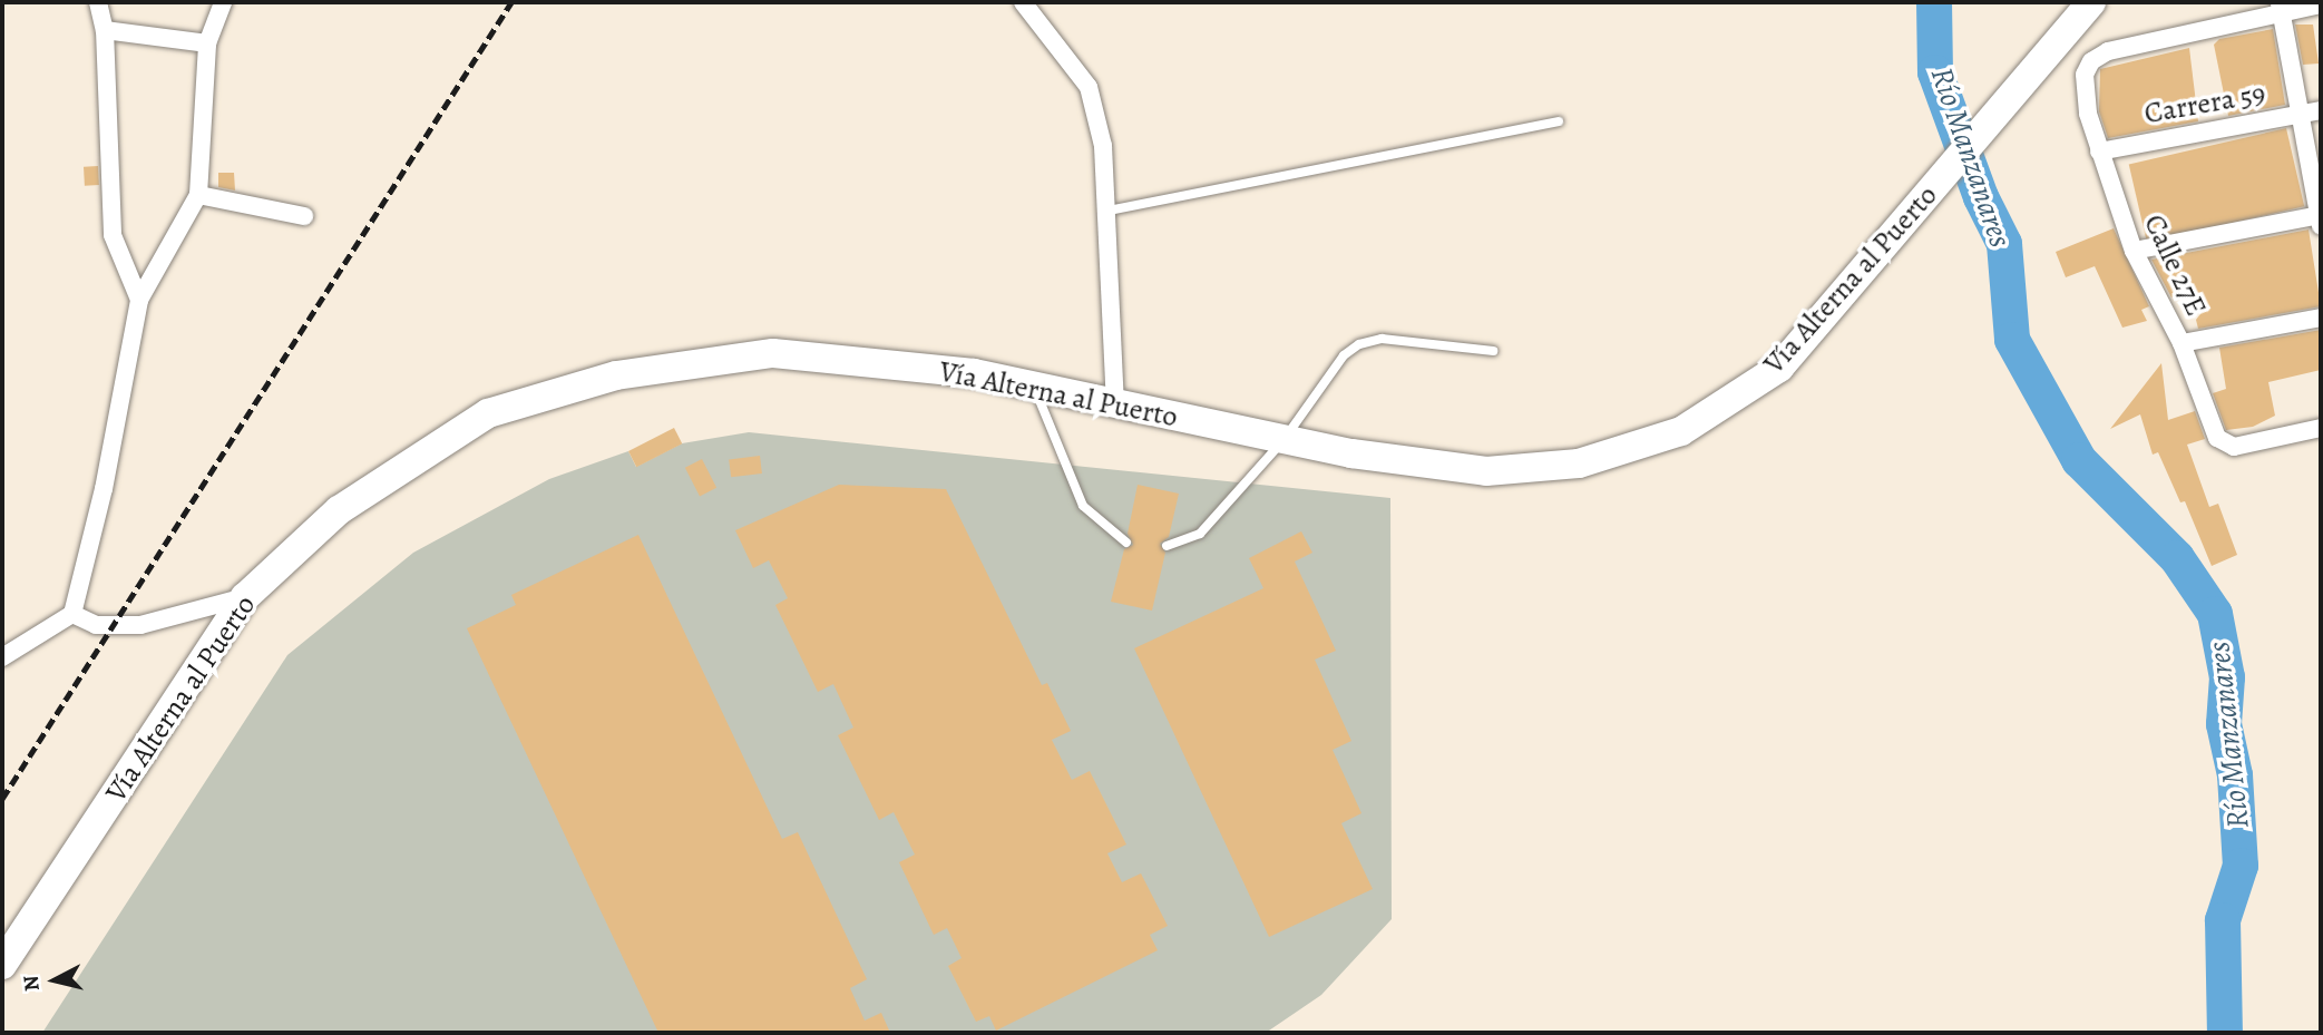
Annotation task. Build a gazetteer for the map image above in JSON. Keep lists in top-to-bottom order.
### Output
{
  "streets": {
    "main road": ["Vía Alterna al Puerto"],
    "street": ["Carrera 59", "Calle 27E"]
  },
  "crossings": [
    ["Carrera 59", "Calle 27E"]
  ],
  "water": ["Río Manzanares"],
  "north": "left"
}
